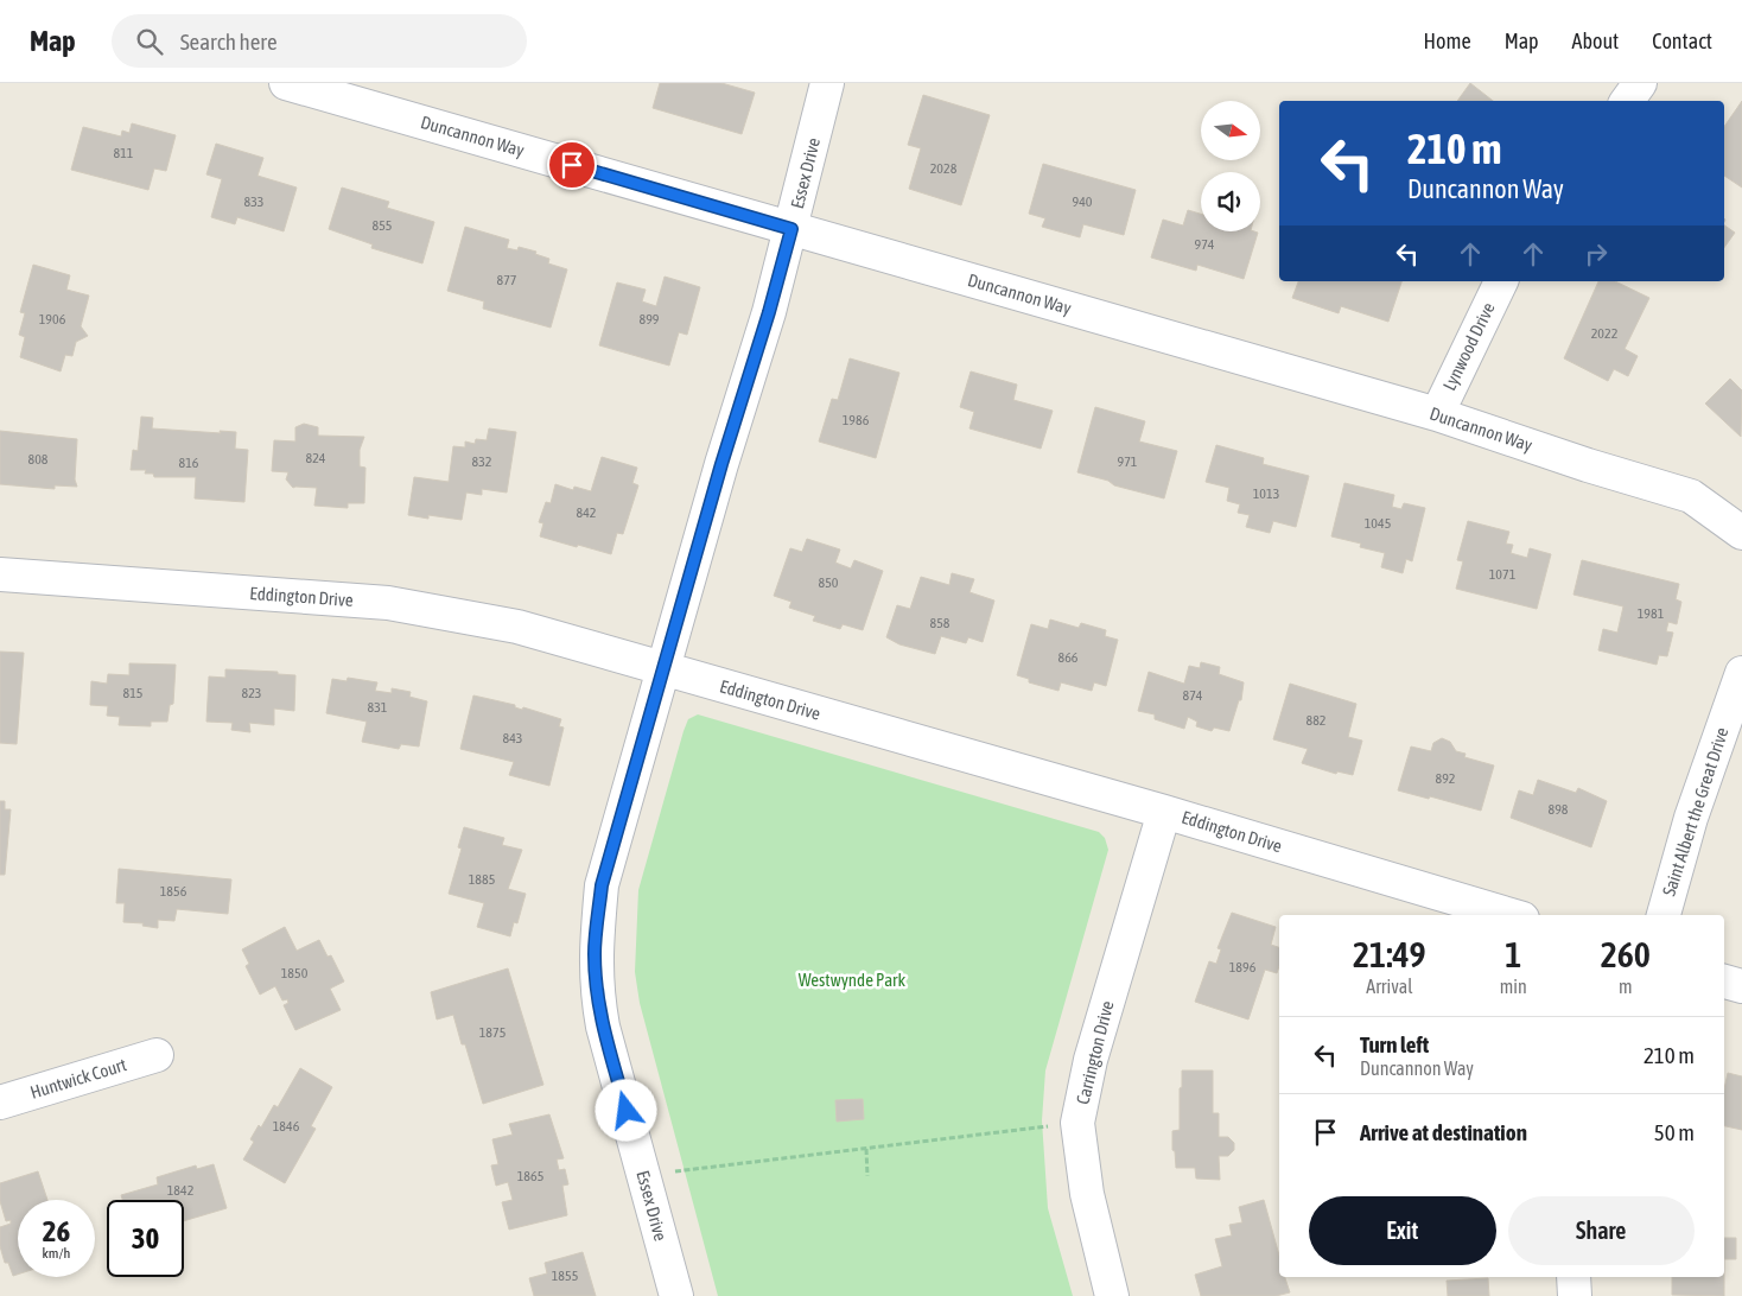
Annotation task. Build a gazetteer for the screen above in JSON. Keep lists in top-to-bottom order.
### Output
{
  "streets": {
    "street": [
      "Duncannon Way",
      "Essex Drive",
      "Lynwood Drive",
      "Eddington Drive",
      "Saint Albert the Great Drive",
      "Carrington Drive",
      "Huntwick Court"
    ]
  },
  "crossings": [
    ["Duncannon Way", "Essex Drive"],
    ["Duncannon Way", "Lynwood Drive"],
    ["Essex Drive", "Eddington Drive"],
    ["Eddington Drive", "Carrington Drive"]
  ],
  "parks": ["Westwynde Park"],
  "house_numbers": [
    "811",
    "2028",
    "833",
    "940",
    "855",
    "974",
    "877",
    "1906",
    "899",
    "2022",
    "1986",
    "824",
    "808",
    "832",
    "971",
    "816",
    "1013",
    "842",
    "1045",
    "1071",
    "850",
    "1981",
    "858",
    "866",
    "815",
    "823",
    "874",
    "831",
    "882",
    "843",
    "892",
    "898",
    "1885",
    "1856",
    "1896",
    "1850",
    "1875",
    "1846",
    "1865",
    "1842",
    "1855"
  ],
  "north": "right",
  "page": {
    "header": "Map",
    "search": "Search here",
    "nav": [
      "Home",
      "Map",
      "About",
      "Contact"
    ],
    "turn": ["210 m", "Duncannon Way"],
    "eta": [
      "21:49",
      "Arrival",
      "1",
      "min",
      "260",
      "m"
    ],
    "list": [
      {
        "name": "Turn left",
        "note": "Duncannon Way",
        "value": "210 m"
      },
      {
        "name": "Arrive at destination",
        "value": "50 m"
      }
    ],
    "buttons": ["Exit", "Share"],
    "speed": "26 km/h",
    "limit": "30"
  }
}
